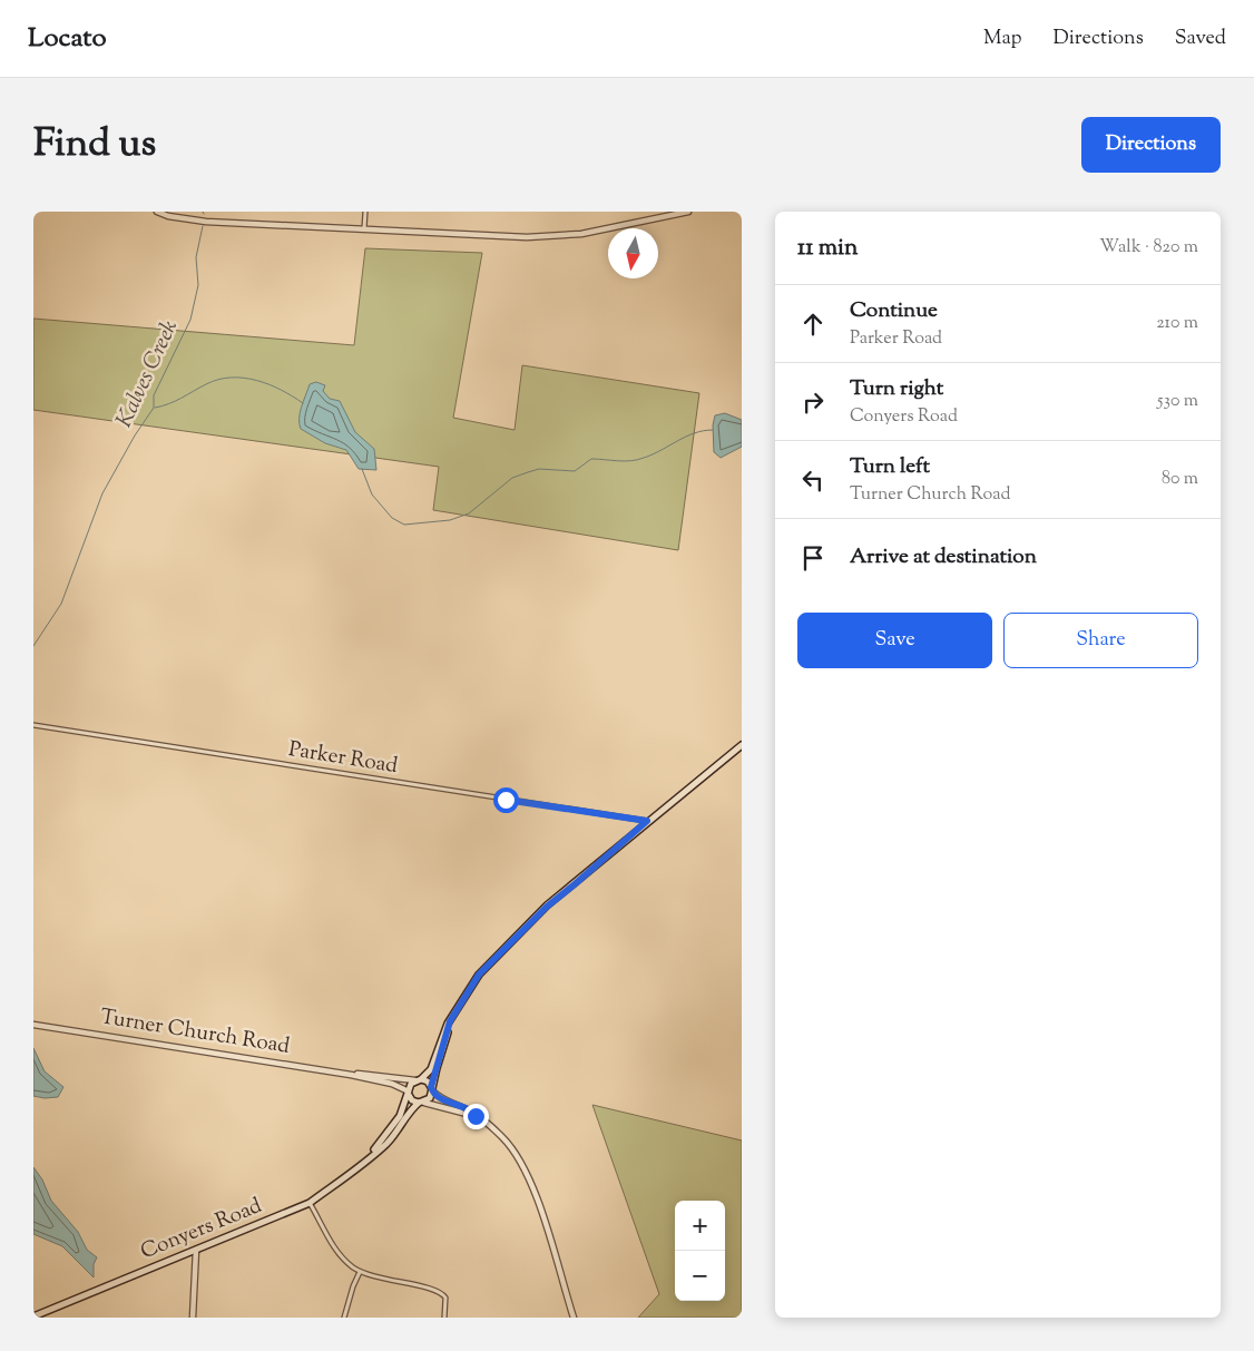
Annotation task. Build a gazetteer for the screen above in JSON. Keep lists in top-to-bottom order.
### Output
{
  "streets": {
    "main road": ["Conyers Road"],
    "street": ["Parker Road", "Turner Church Road"]
  },
  "crossings": [
    ["Turner Church Road", "Conyers Road"]
  ],
  "water": ["Kalves Creek"],
  "north": "bottom",
  "page": {
    "header": "Locato",
    "nav": ["Map", "Directions", "Saved"],
    "title": "Find us",
    "buttons": [
      "Directions",
      ["Save", "Share"]
    ],
    "heading": ["11 min", "Walk · 820 m"],
    "list": [
      ["Continue", "Parker Road", "210 m"],
      ["Turn right", "Conyers Road", "530 m"],
      ["Turn left", "Turner Church Road", "80 m"],
      "Arrive at destination"
    ],
    "map_buttons": ["+", "−"]
  }
}
